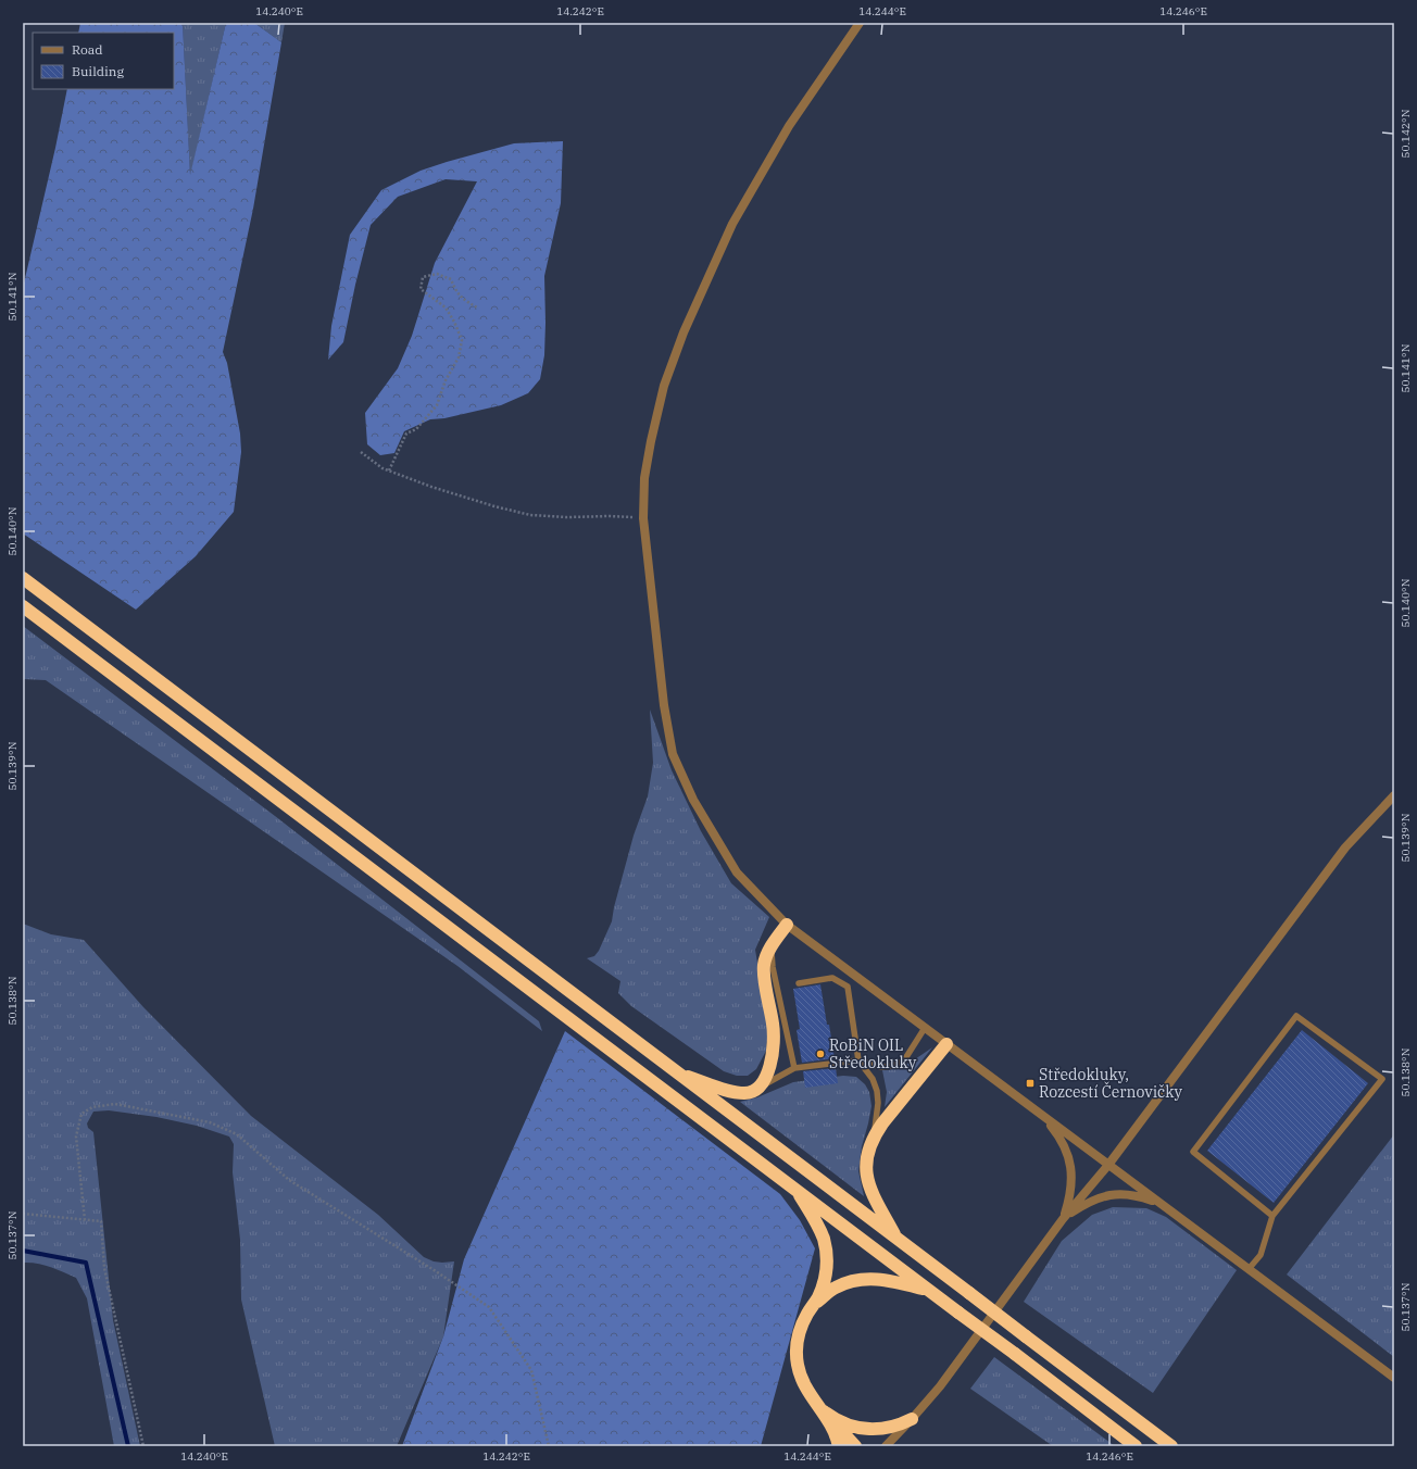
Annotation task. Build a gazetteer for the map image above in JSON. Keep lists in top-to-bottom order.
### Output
{
  "places": {
    "other": ["RoBiN OIL Středokluky"],
    "transit": ["Středokluky, Rozcestí Černovičky"]
  },
  "legend": ["Road", "Building"],
  "coordinates": [
    "14.240°E",
    "14.242°E",
    "14.244°E",
    "14.246°E",
    "50.142°N",
    "50.141°N",
    "50.140°N",
    "50.139°N",
    "50.138°N",
    "50.137°N"
  ]
}
